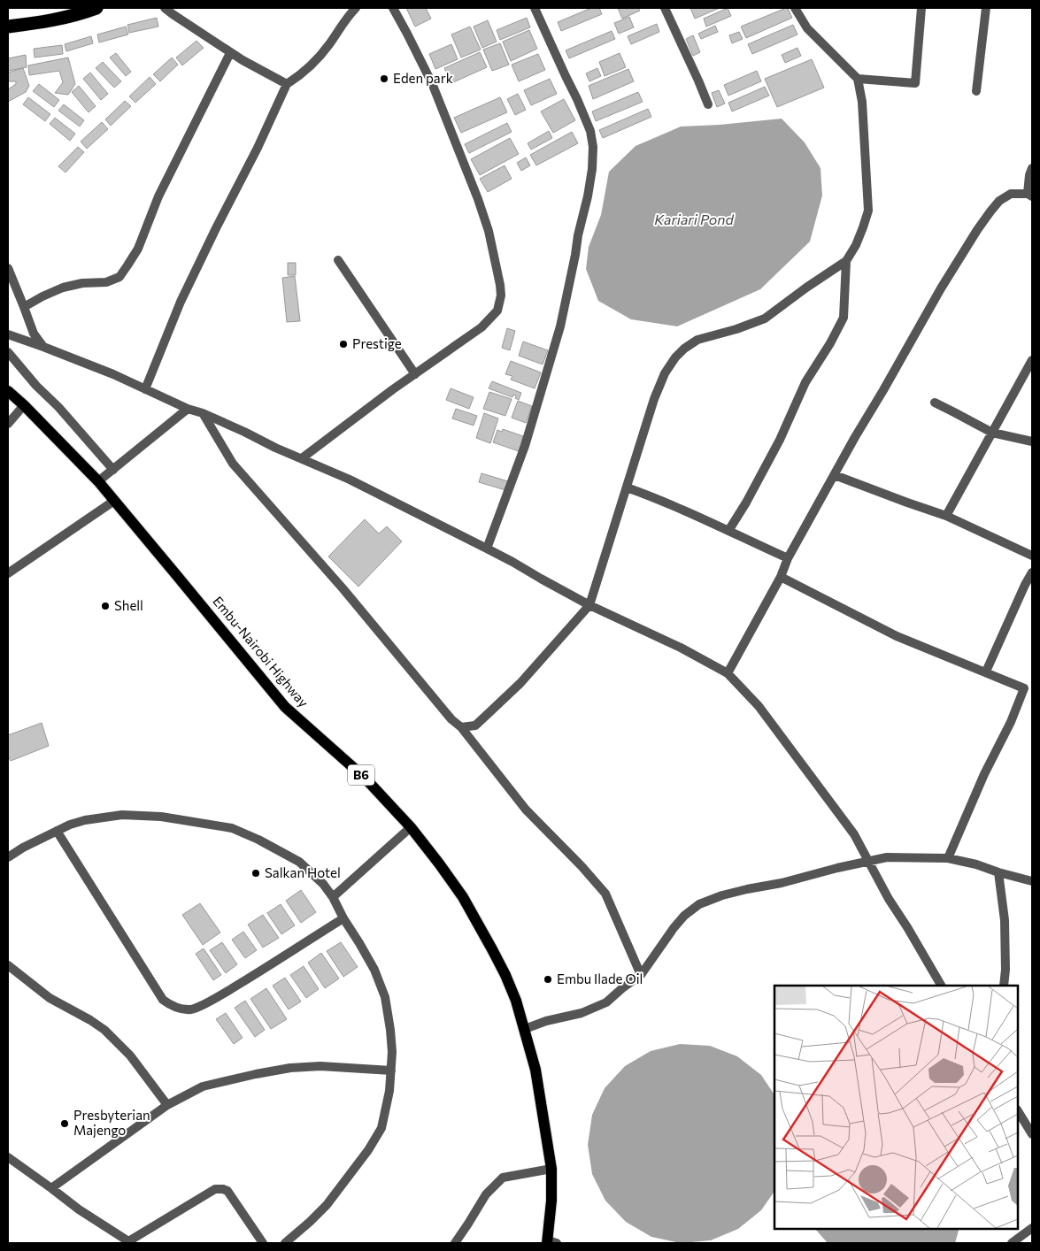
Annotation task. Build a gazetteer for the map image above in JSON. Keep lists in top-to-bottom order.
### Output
{
  "streets": {
    "main road": ["Embu-Nairobi Highway", "B6"]
  },
  "water": ["Kariari Pond"],
  "places": [
    "Eden park",
    "Prestige",
    "Shell",
    "Salkan Hotel",
    "Embu Ilade Oil",
    "Presbyterian Majengo"
  ]
}
